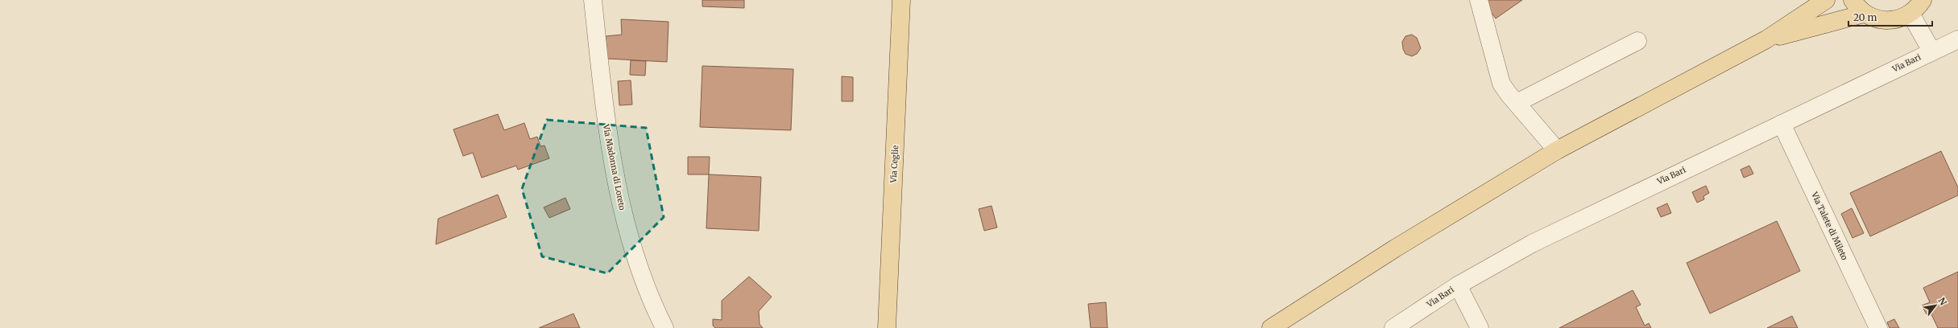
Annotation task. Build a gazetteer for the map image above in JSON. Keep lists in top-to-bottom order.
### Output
{
  "streets": {
    "main road": ["Via Ceglie"],
    "street": ["Via Bari", "Via Madonna di Loreto", "Via Talete di Mileto"]
  },
  "crossings": [
    ["Via Bari", "Via Talete di Mileto"]
  ],
  "scale_bar": "20 m",
  "north": "top right"
}
